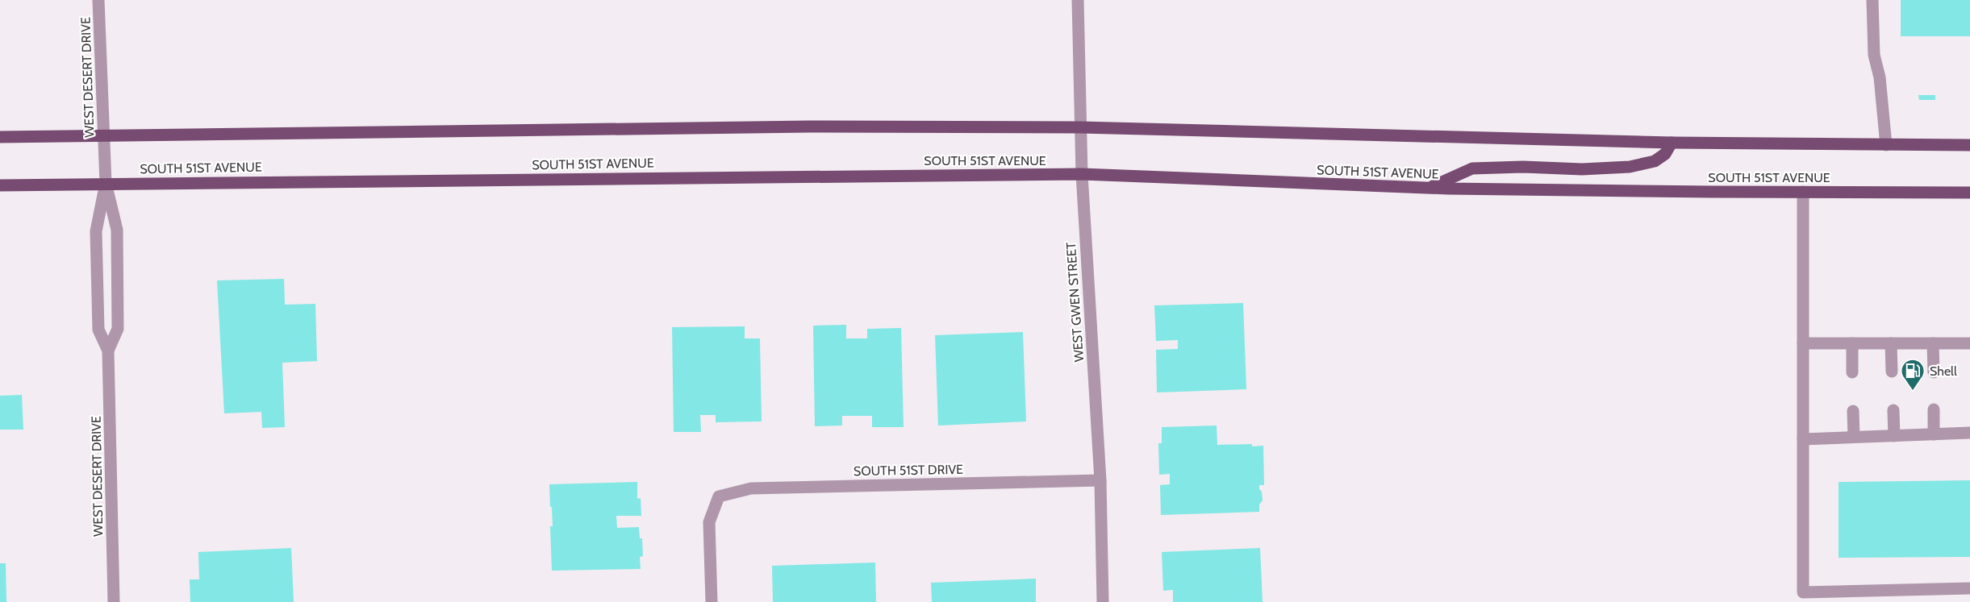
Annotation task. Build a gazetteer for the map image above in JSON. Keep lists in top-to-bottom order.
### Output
{
  "streets": {
    "main road": ["SOUTH 51ST AVENUE"],
    "street": ["WEST DESERT DRIVE", "WEST GWEN STREET", "SOUTH 51ST DRIVE"]
  },
  "crossings": [
    ["WEST DESERT DRIVE", "SOUTH 51ST AVENUE"],
    ["SOUTH 51ST AVENUE", "WEST GWEN STREET"],
    ["WEST GWEN STREET", "SOUTH 51ST DRIVE"]
  ],
  "places": {
    "fuel station": ["Shell"]
  }
}
